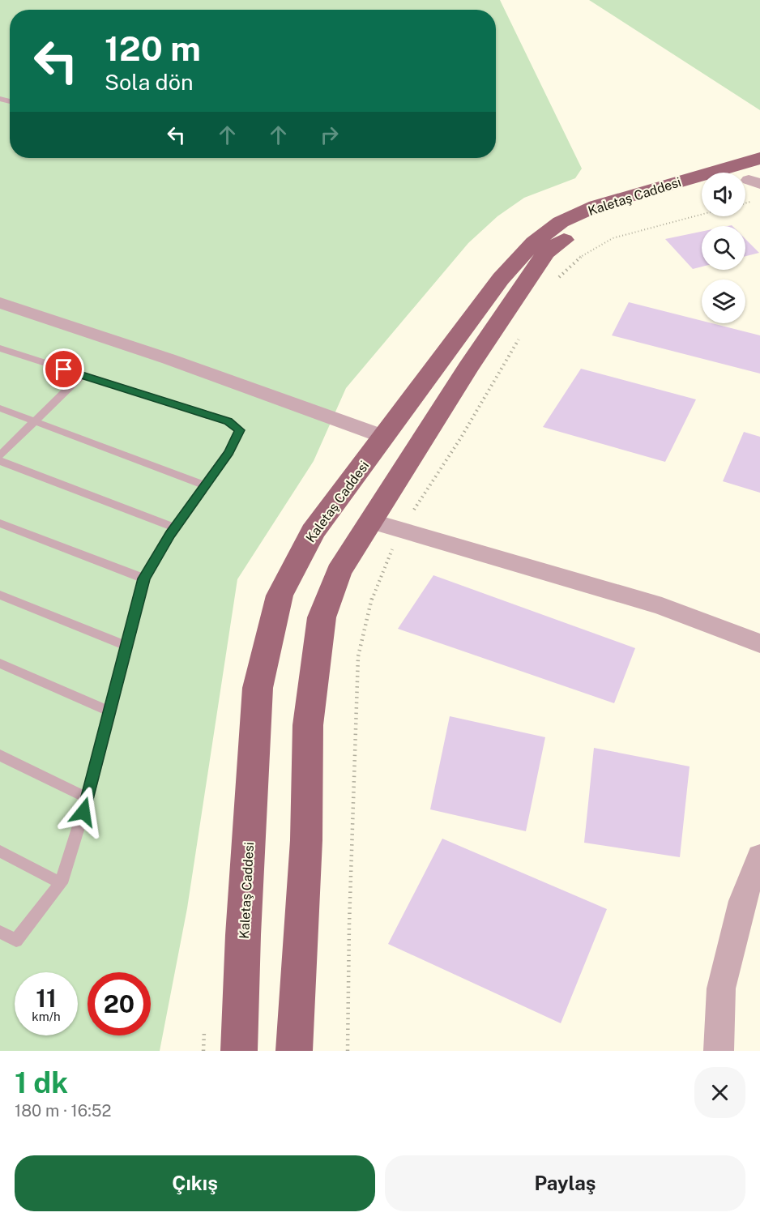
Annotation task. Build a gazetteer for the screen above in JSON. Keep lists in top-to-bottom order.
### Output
{
  "streets": {
    "main road": ["Kaletaş Caddesi"]
  },
  "page": {
    "turn": ["120 m", "Sola dön"],
    "speed": "11 km/h",
    "limit": "20",
    "heading": ["1 dk", "180 m · 16:52"],
    "buttons": ["Çıkış", "Paylaş"]
  }
}
